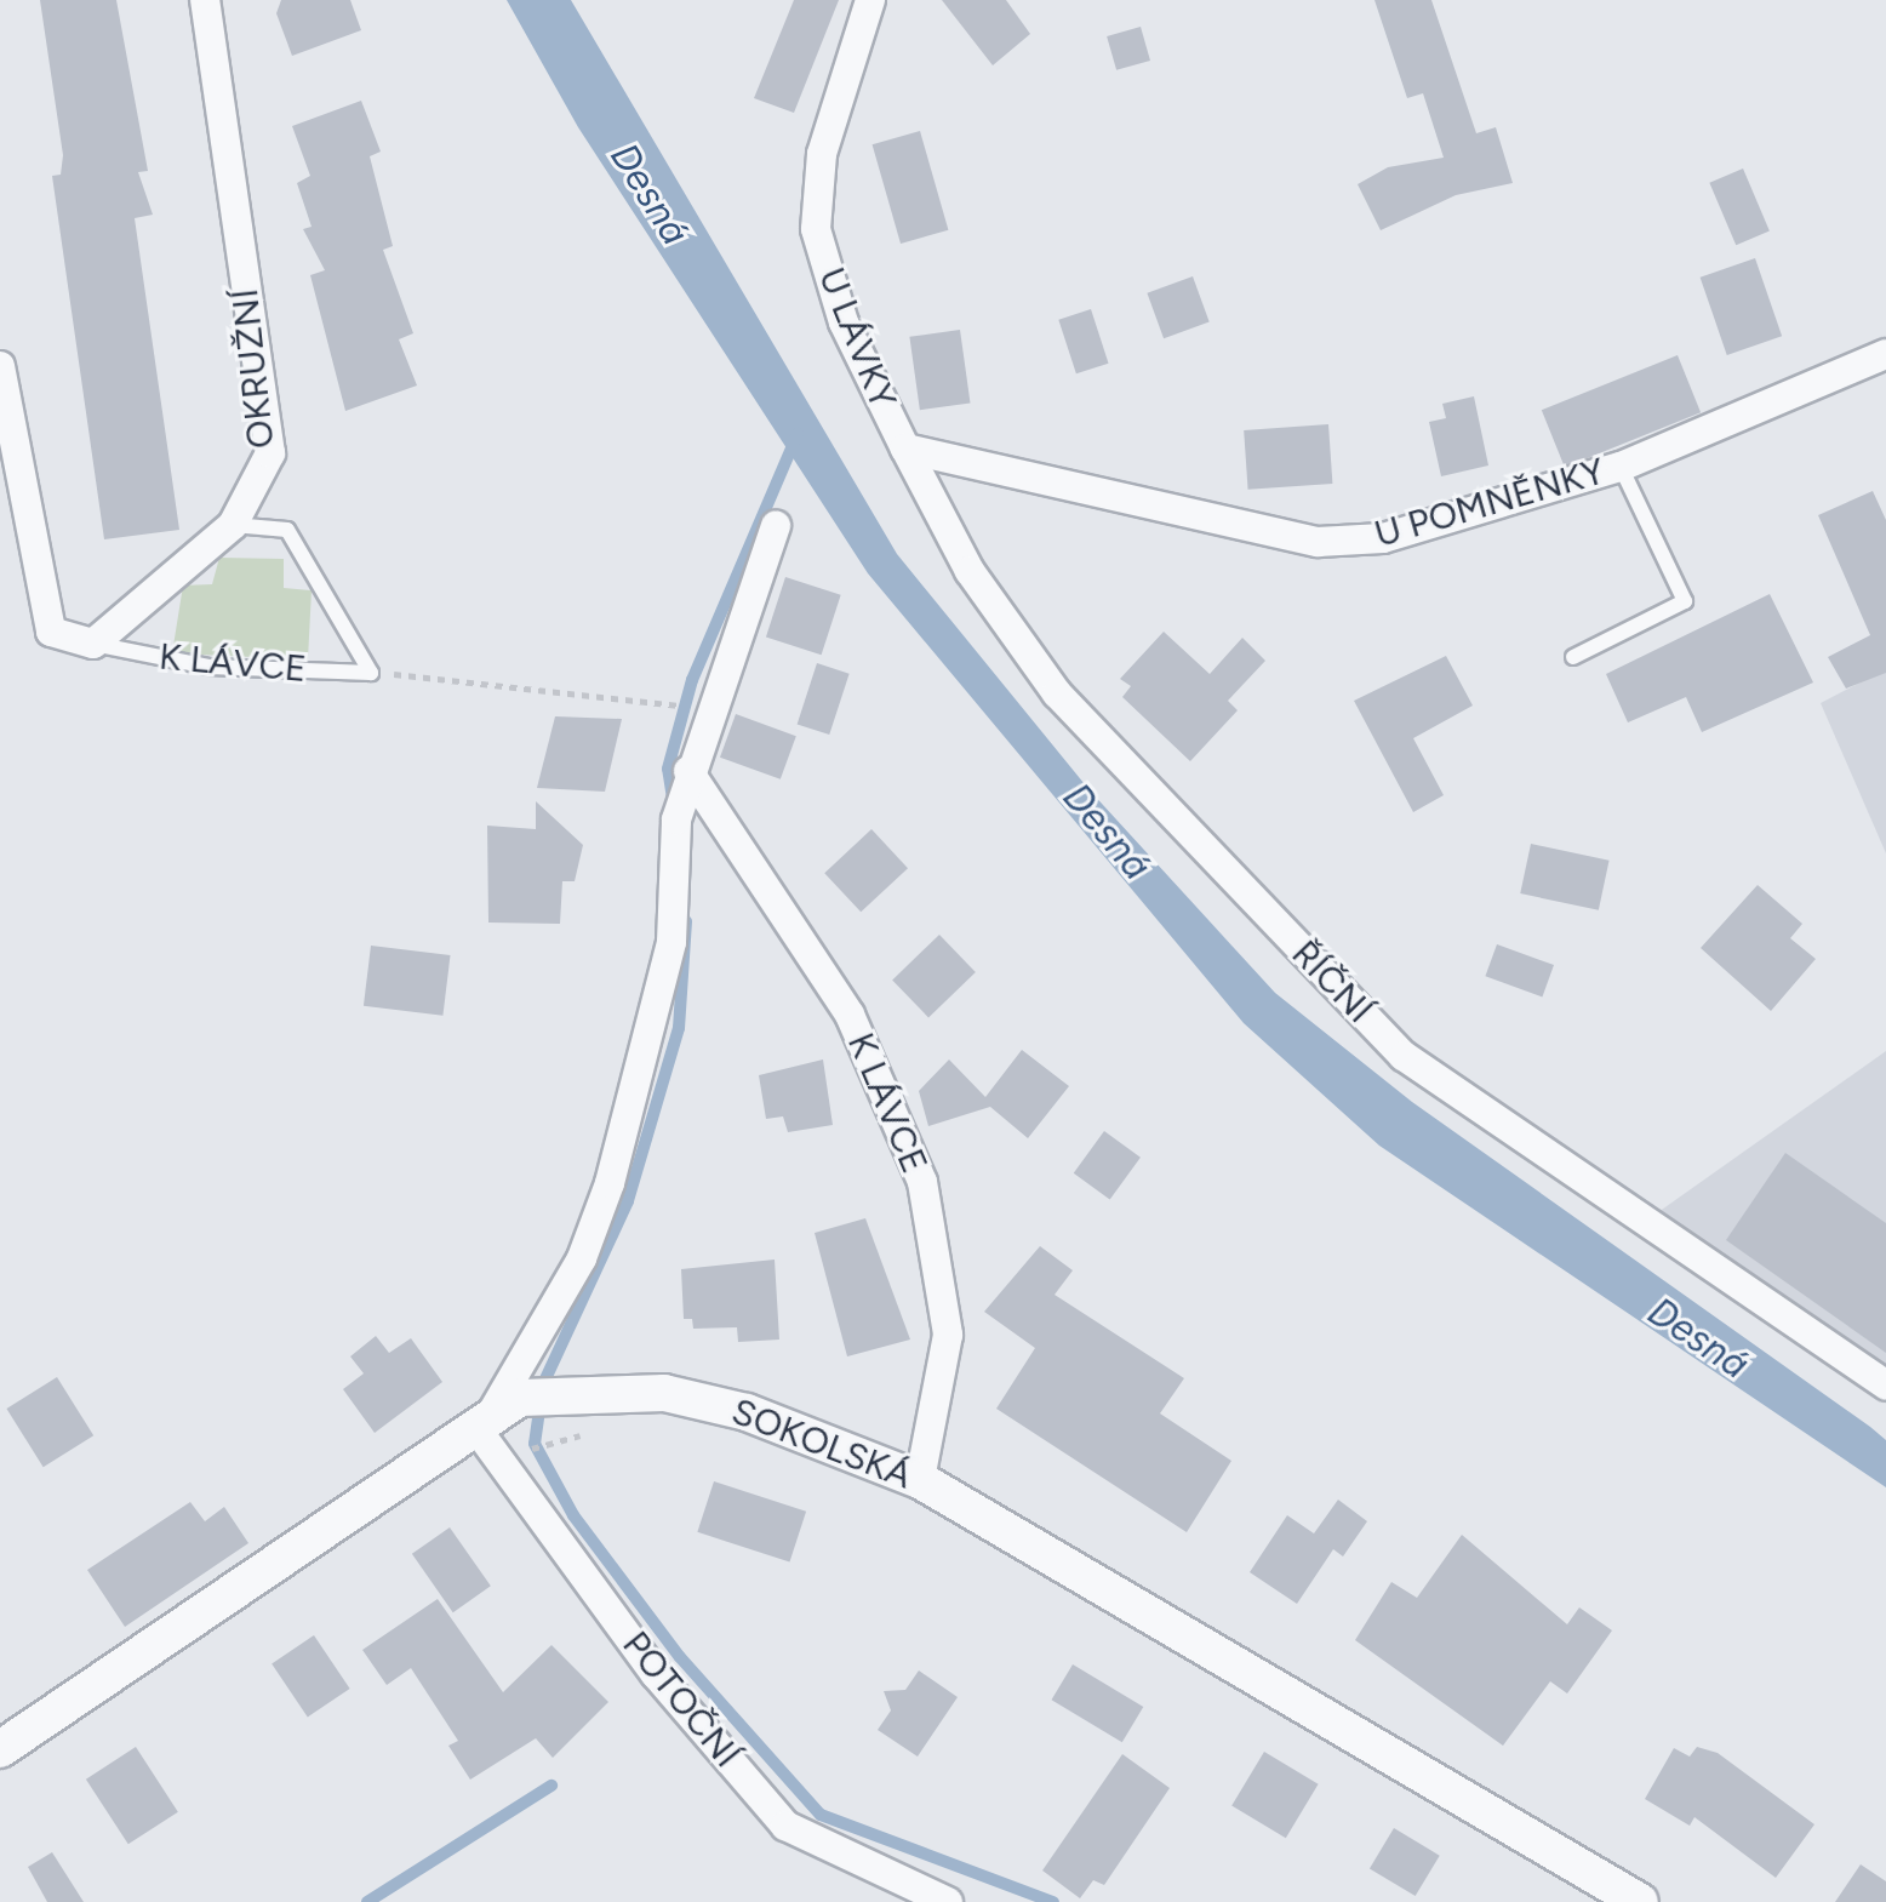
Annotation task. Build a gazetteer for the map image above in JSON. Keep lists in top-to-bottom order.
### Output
{
  "streets": {
    "street": [
      "U LÁVKY",
      "OKRUŽNÍ",
      "U POMNĚNKY",
      "K LÁVCE",
      "ŘÍČNÍ",
      "SOKOLSKÁ",
      "POTOČNÍ"
    ]
  },
  "crossings": [
    ["U LÁVKY", "U POMNĚNKY"],
    ["U LÁVKY", "ŘÍČNÍ"],
    ["OKRUŽNÍ", "K LÁVCE"],
    ["U POMNĚNKY", "ŘÍČNÍ"],
    ["K LÁVCE", "SOKOLSKÁ"],
    ["SOKOLSKÁ", "POTOČNÍ"]
  ],
  "water": ["Desná"]
}
